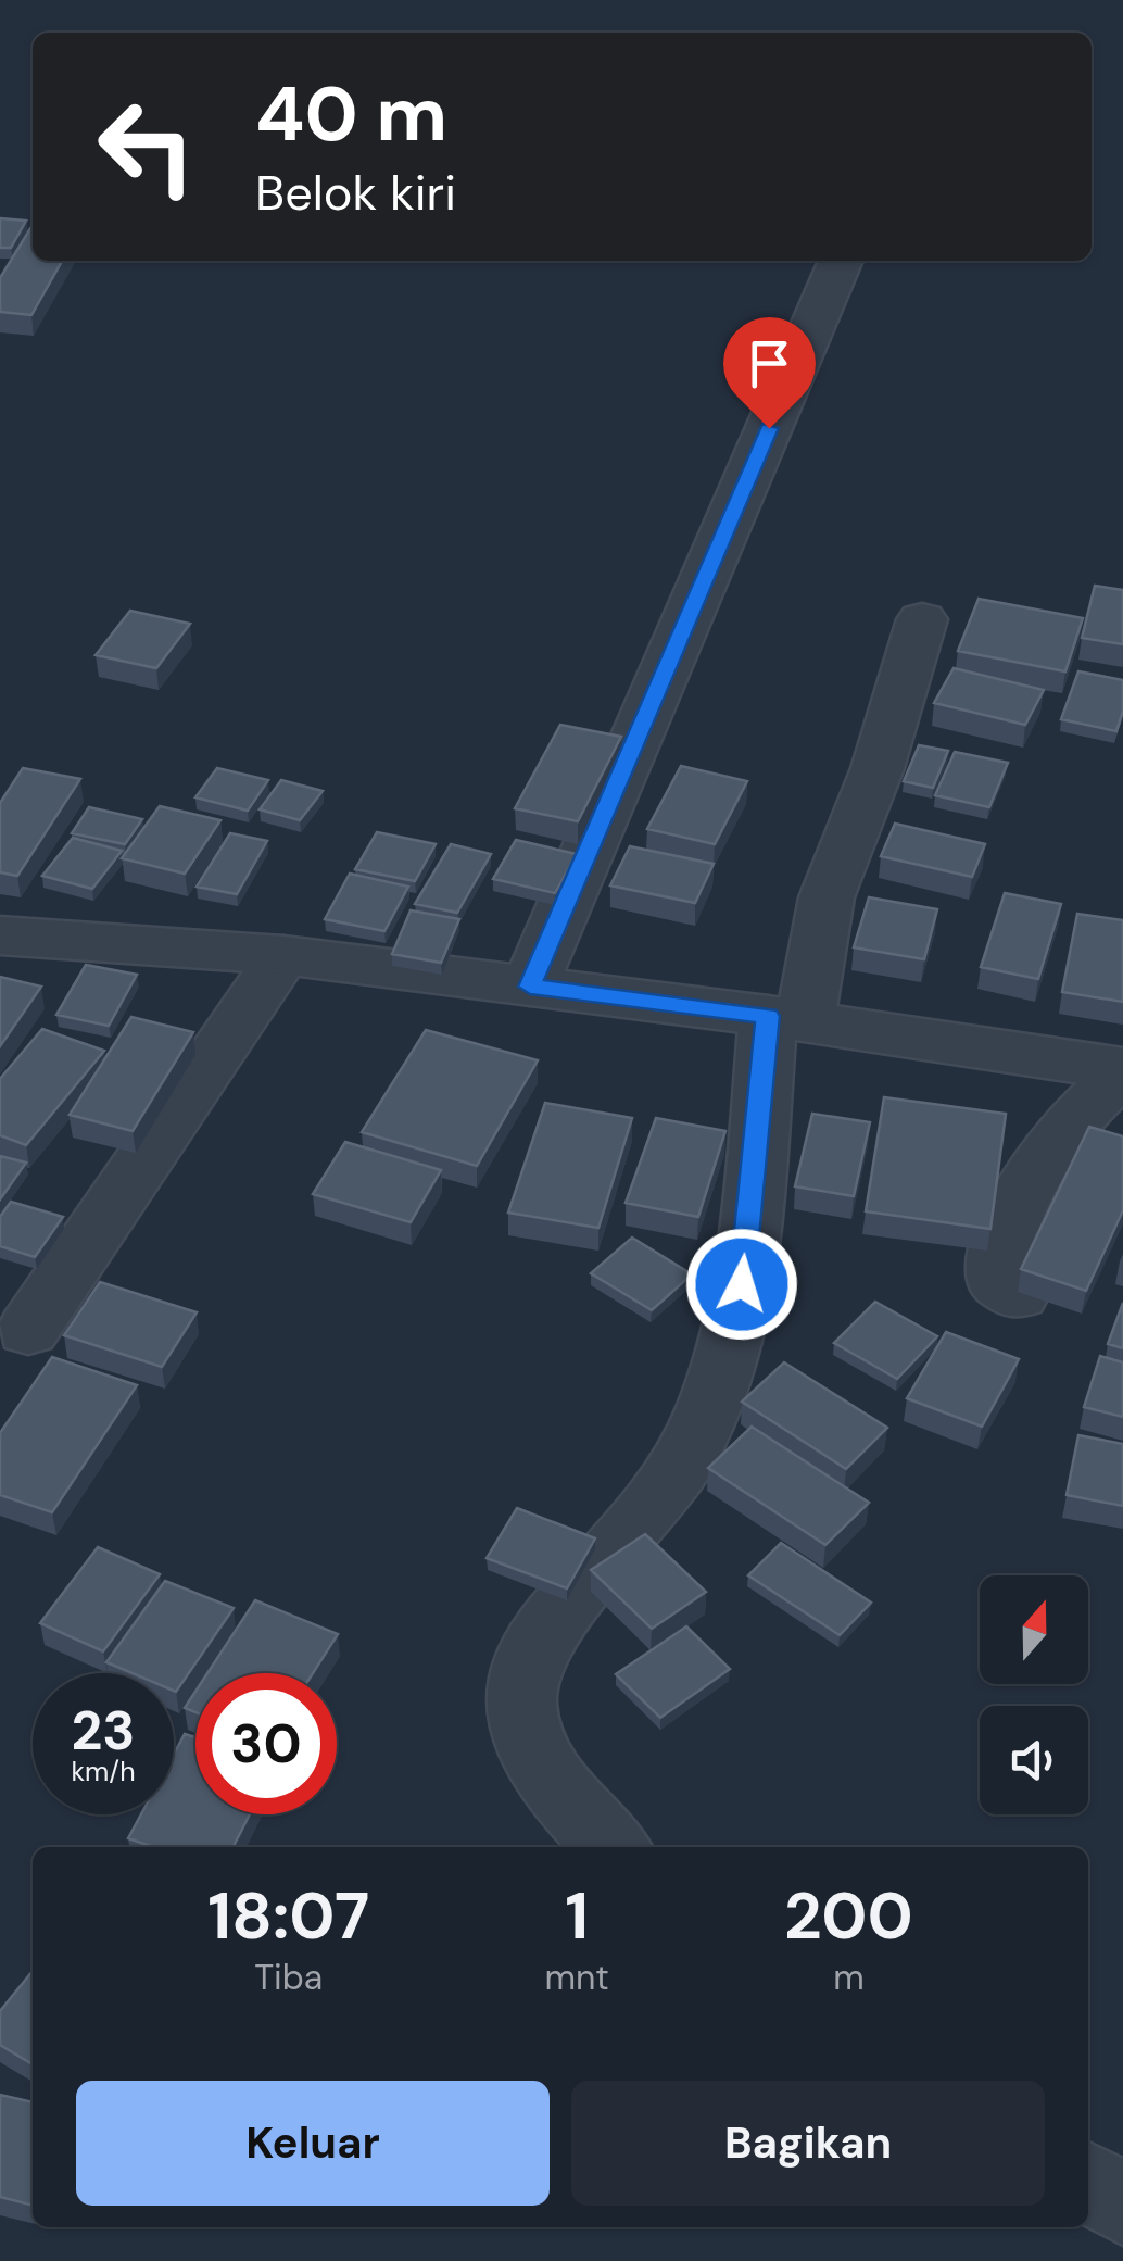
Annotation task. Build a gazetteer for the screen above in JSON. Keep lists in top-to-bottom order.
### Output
{
  "north": "top",
  "page": {
    "turn": ["40 m", "Belok kiri"],
    "speed": "23 km/h",
    "limit": "30",
    "eta": [
      "18:07",
      "Tiba",
      "1",
      "mnt",
      "200",
      "m"
    ],
    "buttons": ["Keluar", "Bagikan"]
  }
}
